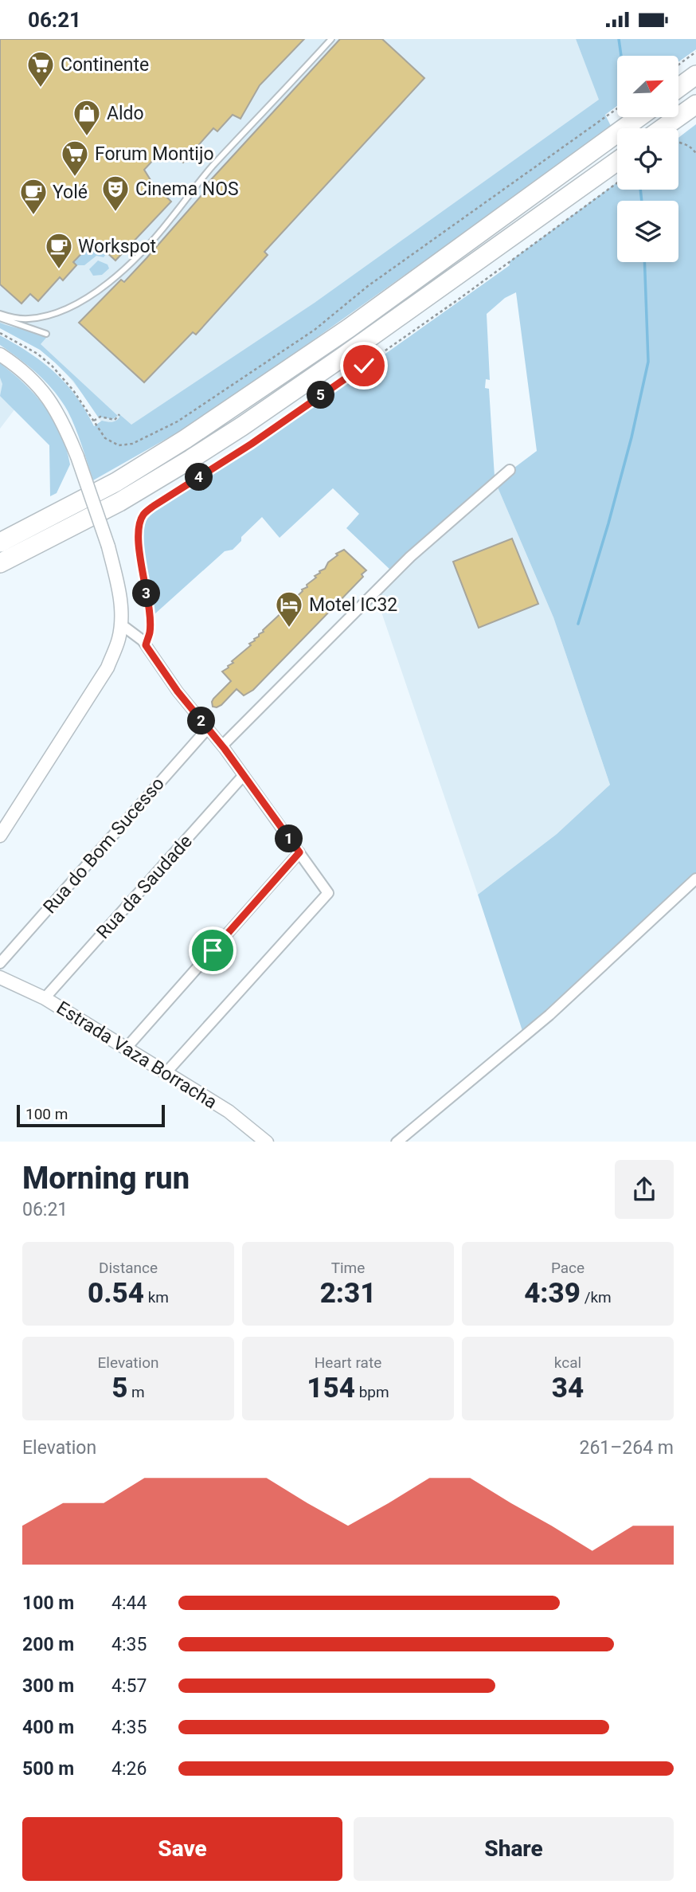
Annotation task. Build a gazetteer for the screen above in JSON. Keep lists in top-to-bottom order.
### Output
{
  "streets": {
    "street": ["Rua do Bom Sucesso", "Rua da Saudade", "Estrada Vaza Borracha"]
  },
  "crossings": [
    ["Rua da Saudade", "Estrada Vaza Borracha"]
  ],
  "places": {
    "supermarket": ["Continente", "Forum Montijo"],
    "shop": ["Aldo"],
    "theatre": ["Cinema NOS"],
    "cafe": ["Yolé", "Workspot"],
    "hotel": ["Motel IC32"]
  },
  "scale_bar": "100 m",
  "north": "top right",
  "page": {
    "status": "06:21",
    "pins": [
      "5",
      "4",
      "3",
      "2",
      "1"
    ],
    "scale": "100 m",
    "heading": ["Morning run", "06:21"],
    "stats": [
      ["Distance", "0.54 km"],
      ["Time", "2:31"],
      ["Pace", "4:39 /km"],
      ["Elevation", "5 m"],
      ["Heart rate", "154 bpm"],
      ["kcal", "34"]
    ],
    "chart": ["Elevation", "261–264 m"],
    "list": [
      {
        "name": "100 m",
        "note": "4:44"
      },
      {
        "name": "200 m",
        "note": "4:35"
      },
      {
        "name": "300 m",
        "note": "4:57"
      },
      {
        "name": "400 m",
        "note": "4:35"
      },
      {
        "name": "500 m",
        "note": "4:26"
      }
    ],
    "buttons": ["Save", "Share"]
  }
}
